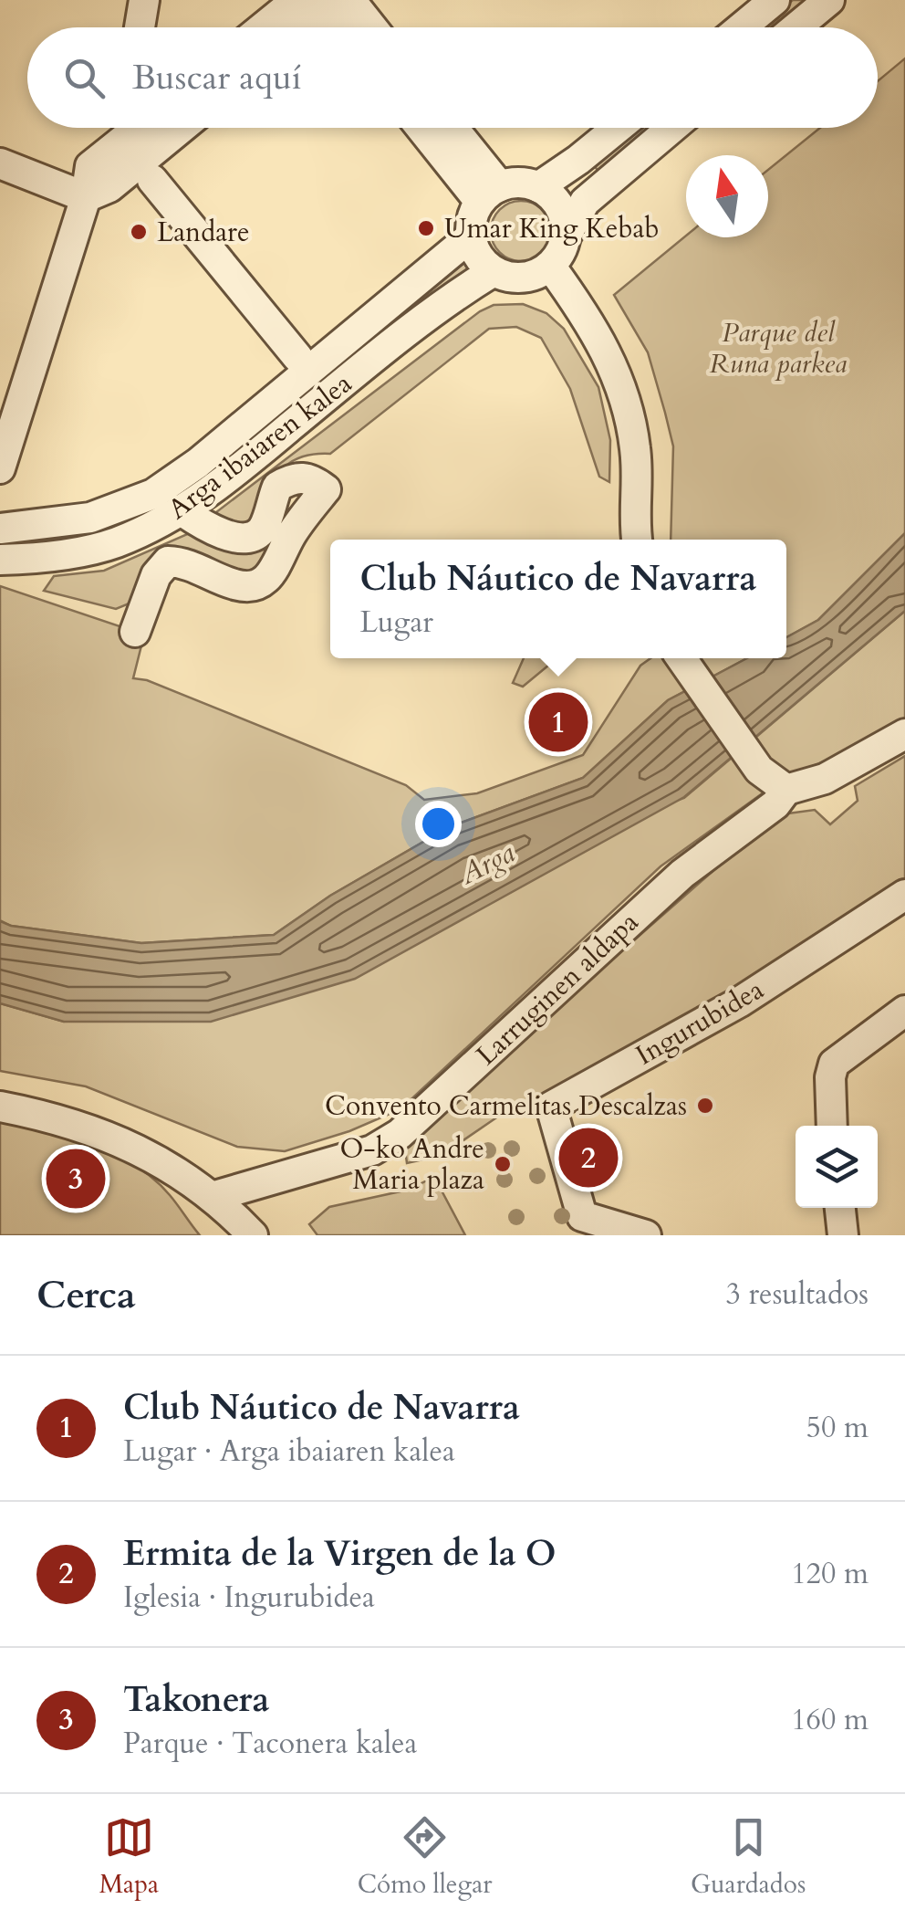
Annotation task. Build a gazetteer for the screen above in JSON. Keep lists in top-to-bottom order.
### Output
{
  "streets": {
    "street": ["Arga ibaiaren kalea", "Larruginen aldapa", "Ingurubidea"]
  },
  "water": ["Arga"],
  "parks": ["Parque del Runa parkea"],
  "places": [
    "Umar King Kebab",
    "Landare",
    "Convento Carmelitas Descalzas",
    "O-ko Andre Maria plaza"
  ],
  "north": "top",
  "page": {
    "search": "Buscar aquí",
    "popup": ["Club Náutico de Navarra", "Lugar"],
    "pins": ["1", "2", "3"],
    "heading": ["Cerca", "3 resultados"],
    "list": [
      {
        "mark": "1",
        "name": "Club Náutico de Navarra",
        "note": "Lugar · Arga ibaiaren kalea",
        "value": "50 m"
      },
      {
        "mark": "2",
        "name": "Ermita de la Virgen de la O",
        "note": "Iglesia · Ingurubidea",
        "value": "120 m"
      },
      {
        "mark": "3",
        "name": "Takonera",
        "note": "Parque · Taconera kalea",
        "value": "160 m"
      }
    ],
    "nav": ["Mapa", "Cómo llegar", "Guardados"]
  }
}
